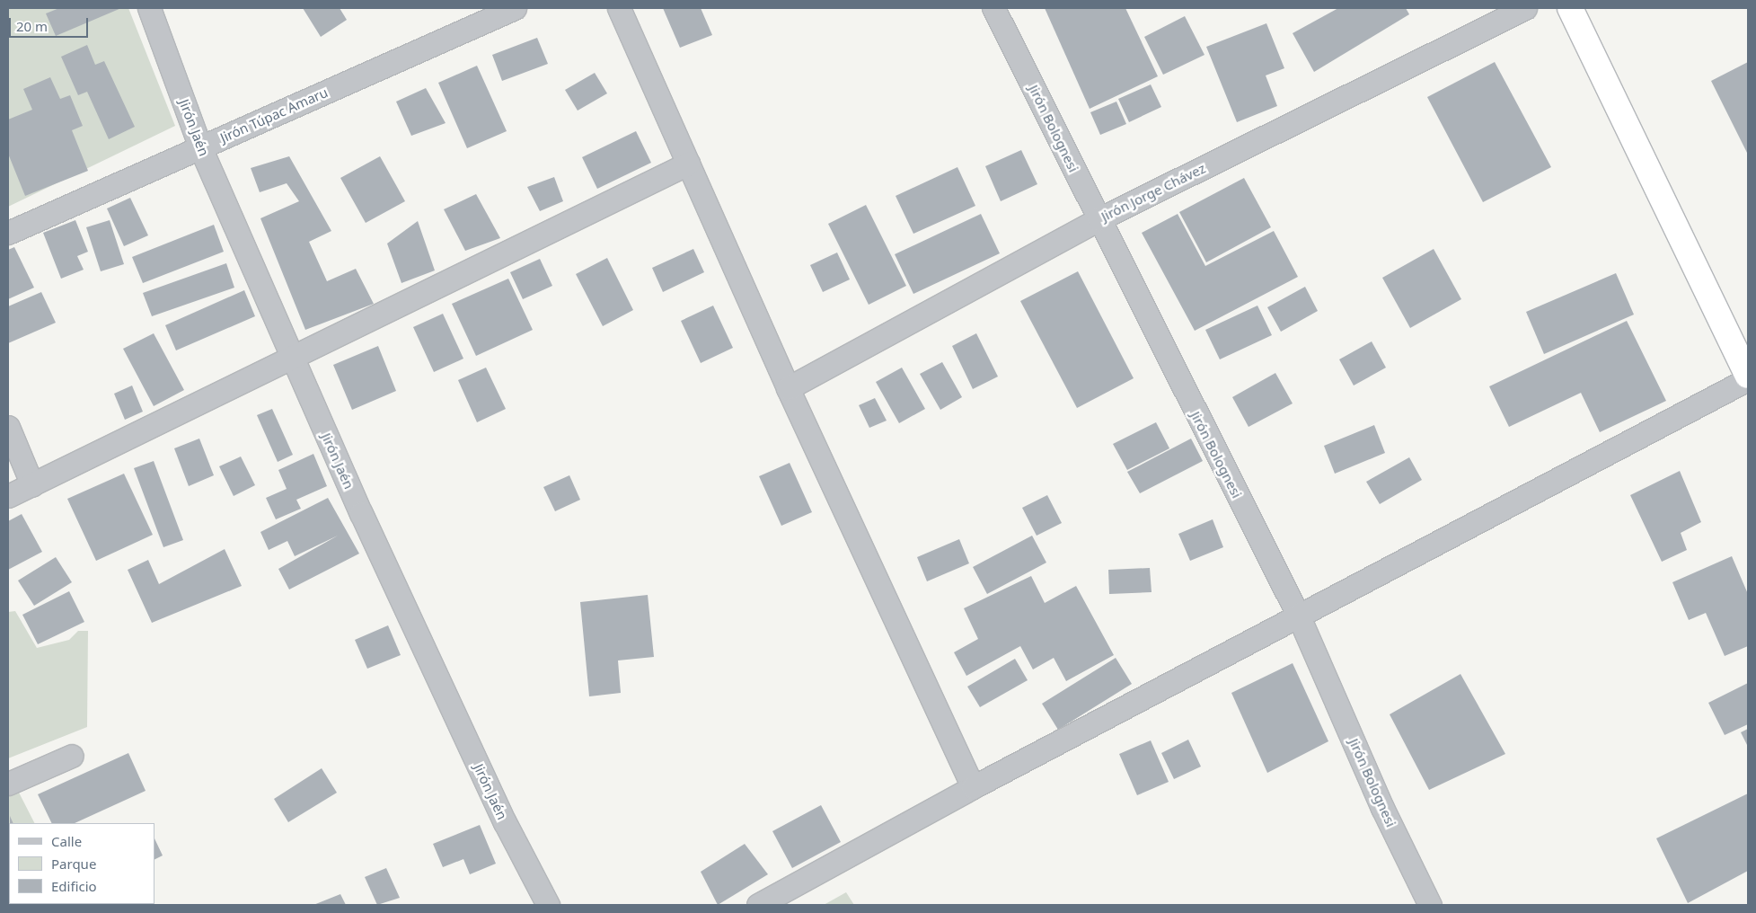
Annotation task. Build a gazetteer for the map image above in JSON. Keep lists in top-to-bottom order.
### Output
{
  "streets": {
    "street": [
      "Jirón Túpac Amaru",
      "Jirón Jaén",
      "Jirón Bolognesi",
      "Jirón Jorge Chávez"
    ]
  },
  "crossings": [
    ["Jirón Túpac Amaru", "Jirón Jaén"],
    ["Jirón Bolognesi", "Jirón Jorge Chávez"]
  ],
  "legend": ["Calle", "Parque", "Edificio"],
  "scale_bar": "20 m"
}
